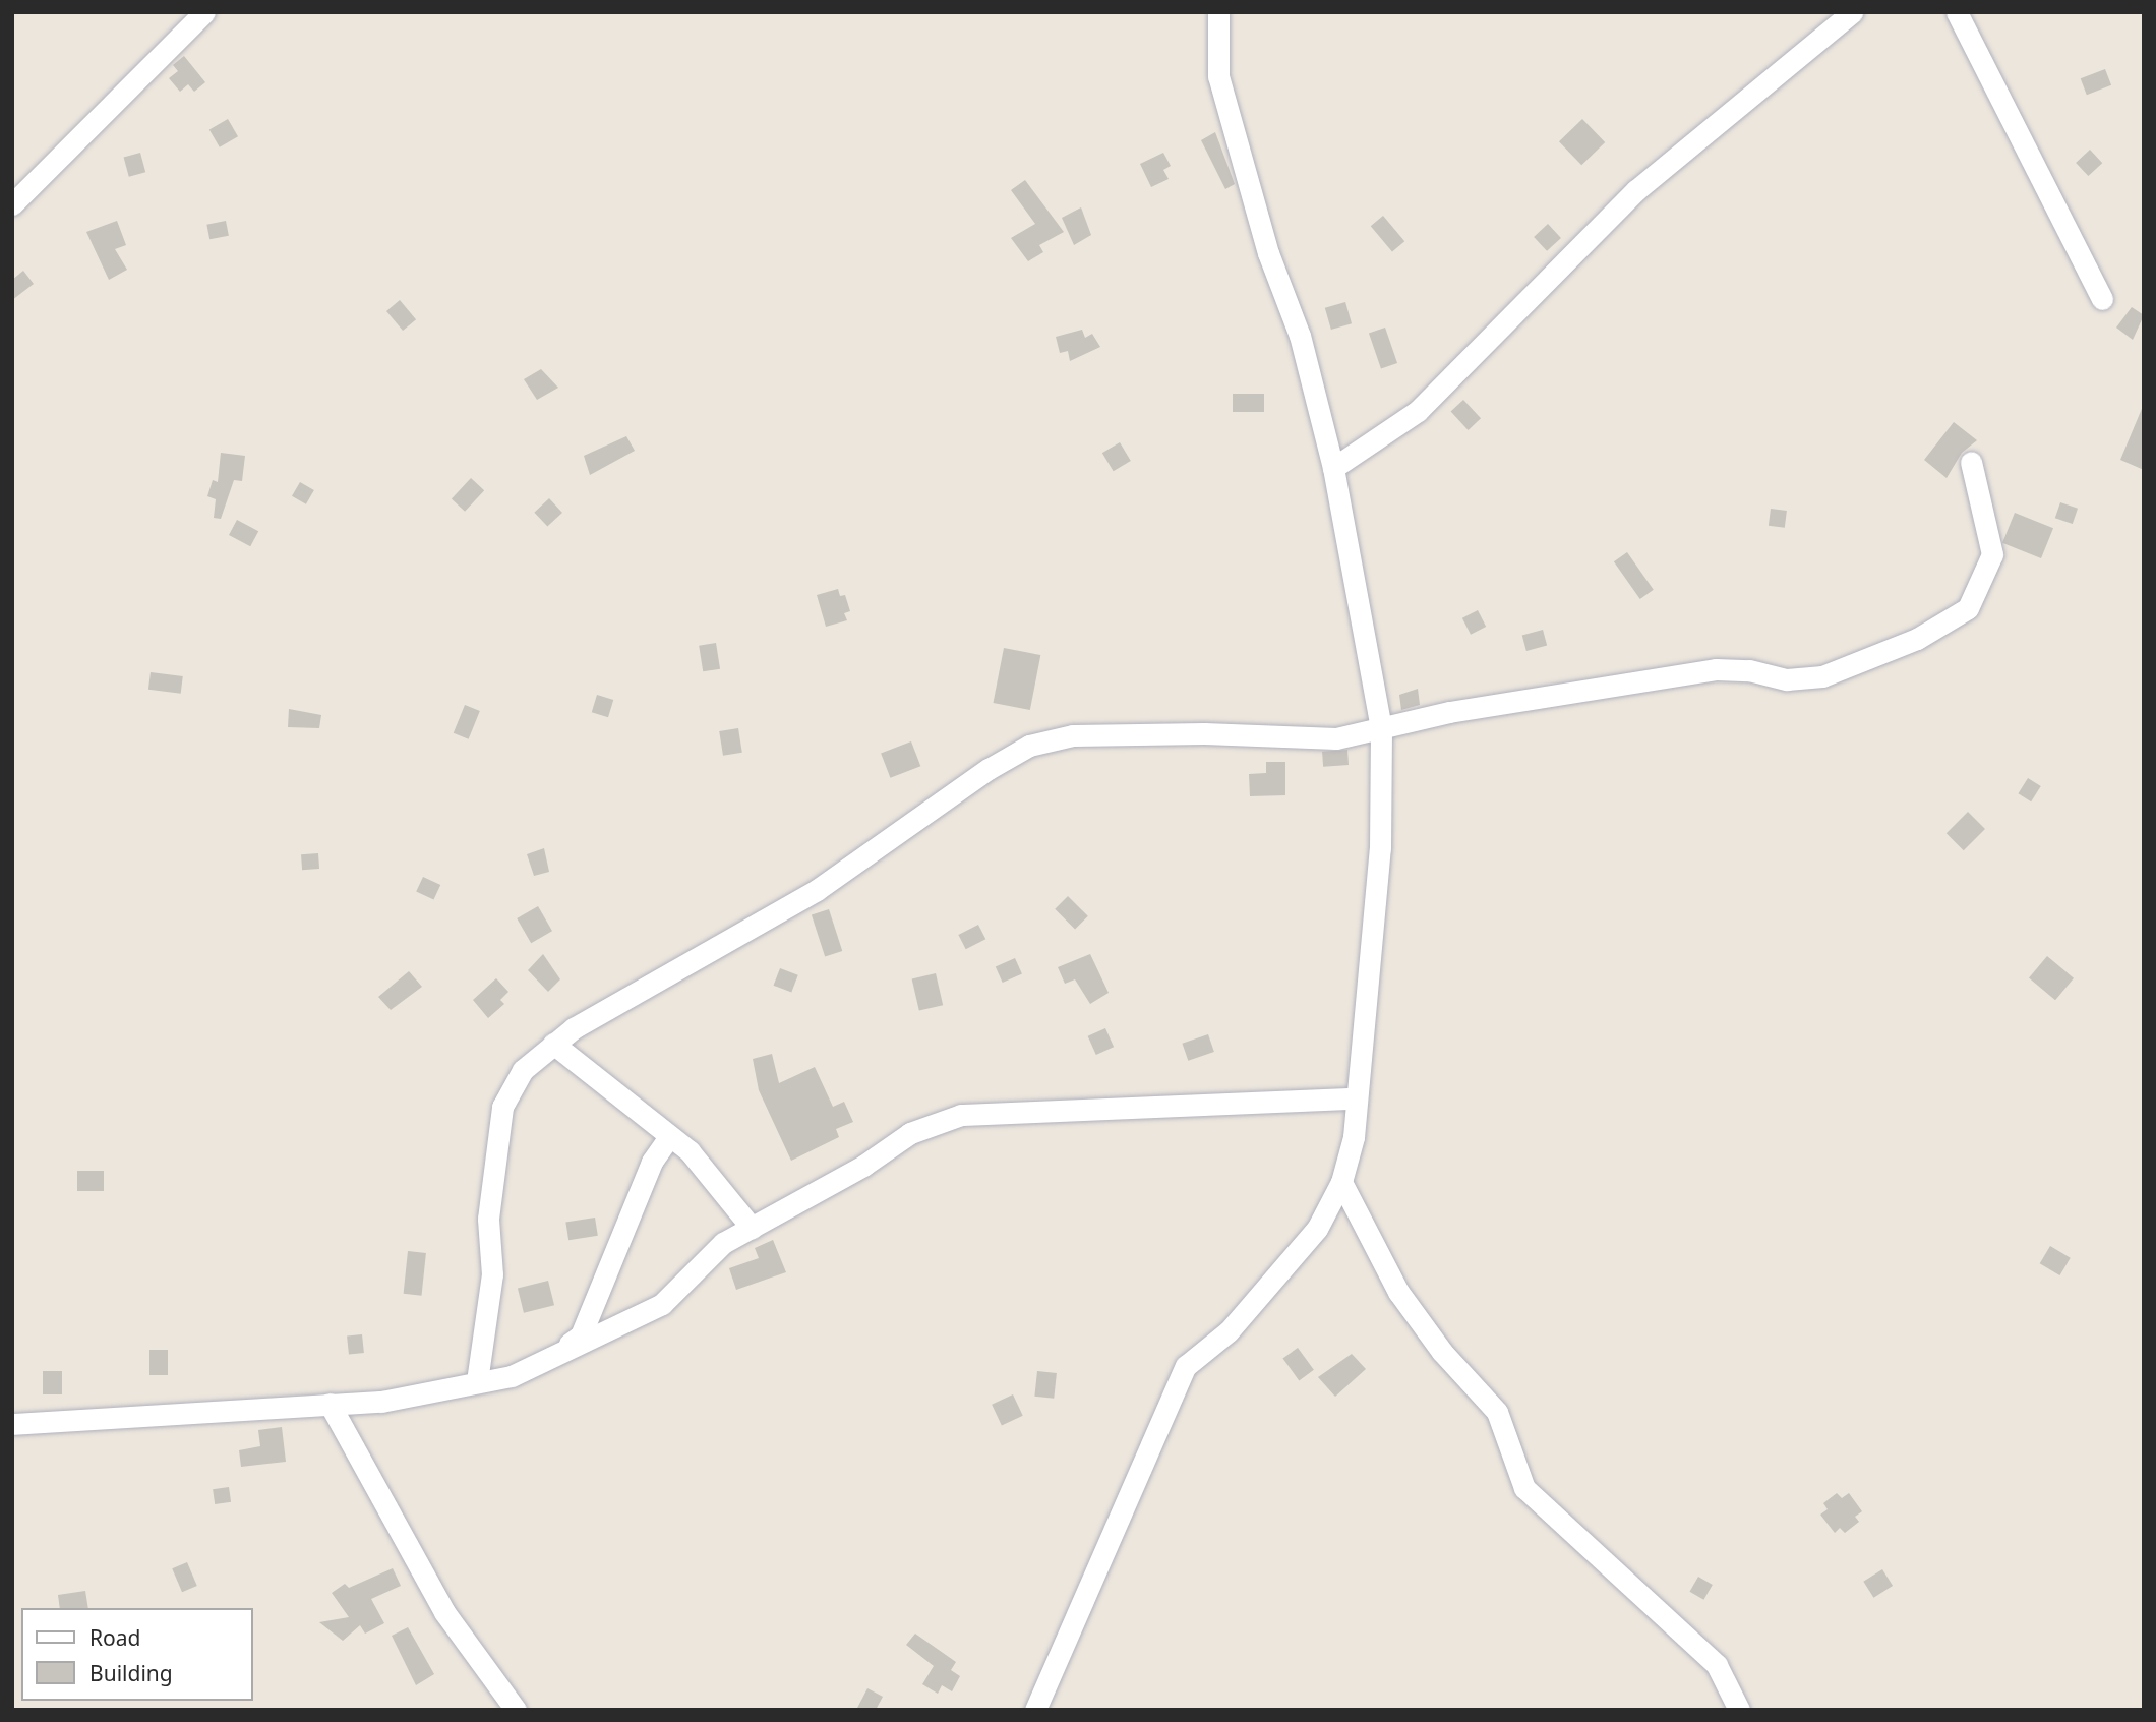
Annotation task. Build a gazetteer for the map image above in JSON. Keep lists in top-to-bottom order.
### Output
{
  "legend": ["Road", "Building"]
}
